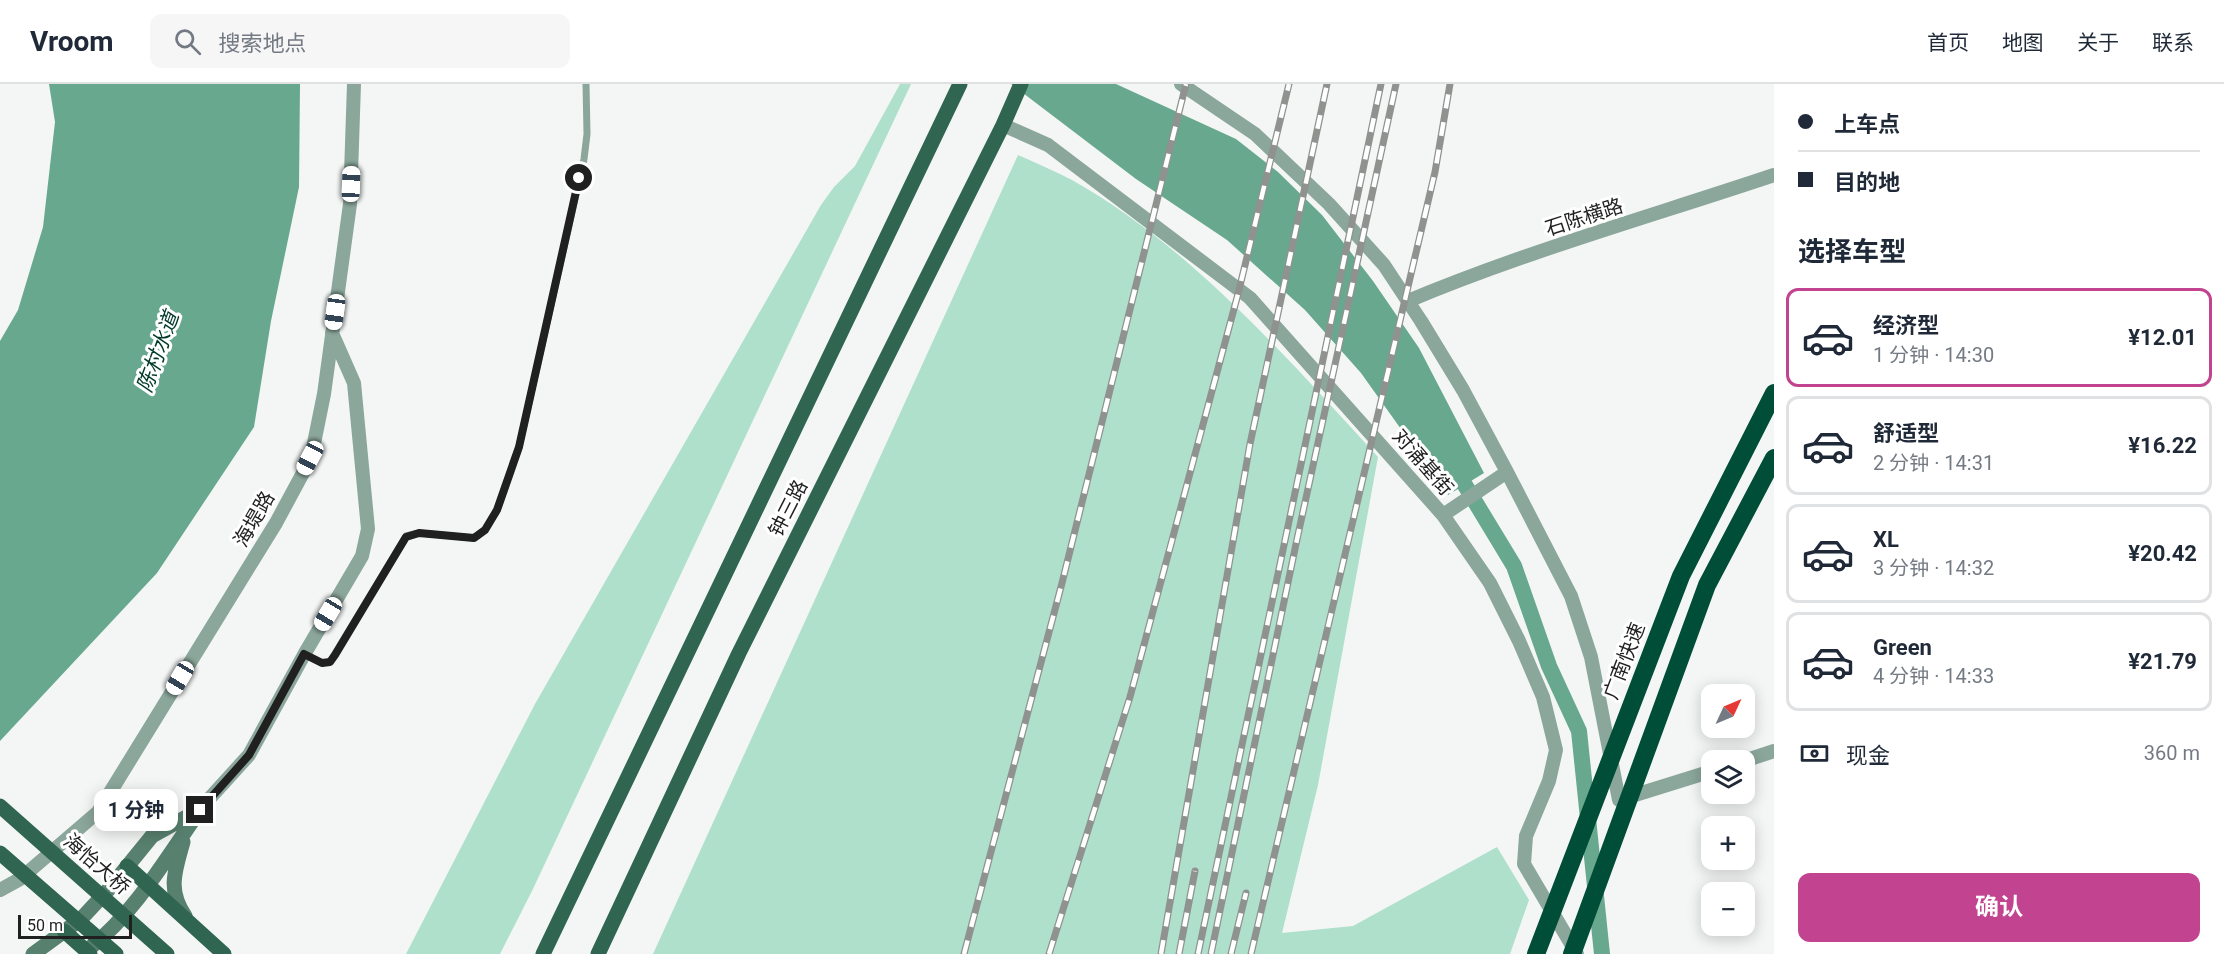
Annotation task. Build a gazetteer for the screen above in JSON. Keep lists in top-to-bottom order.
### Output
{
  "streets": {
    "highway": ["广南快速"],
    "main road": ["钟三路", "海怡大桥"],
    "street": ["石陈横路", "对涌基街", "海堤路"]
  },
  "crossings": [
    ["对涌基街", "钟三路"]
  ],
  "water": ["陈村水道"],
  "scale_bar": "50 m",
  "north": "top right",
  "page": {
    "header": "Vroom",
    "search": "搜索地点",
    "nav": [
      "首页",
      "地图",
      "关于",
      "联系"
    ],
    "banner": ["上车点", "目的地"],
    "heading": "选择车型",
    "list": [
      {
        "name": "经济型",
        "note": "1 分钟 · 14:30",
        "value": "¥12.01"
      },
      {
        "name": "舒适型",
        "note": "2 分钟 · 14:31",
        "value": "¥16.22"
      },
      {
        "name": "XL",
        "note": "3 分钟 · 14:32",
        "value": "¥20.42"
      },
      {
        "name": "Green",
        "note": "4 分钟 · 14:33",
        "value": "¥21.79"
      }
    ],
    "map_buttons": ["+", "−"],
    "pay": ["现金", "360 m"],
    "bubble": "1 分钟",
    "buttons": "确认",
    "scale": "50 m"
  }
}
